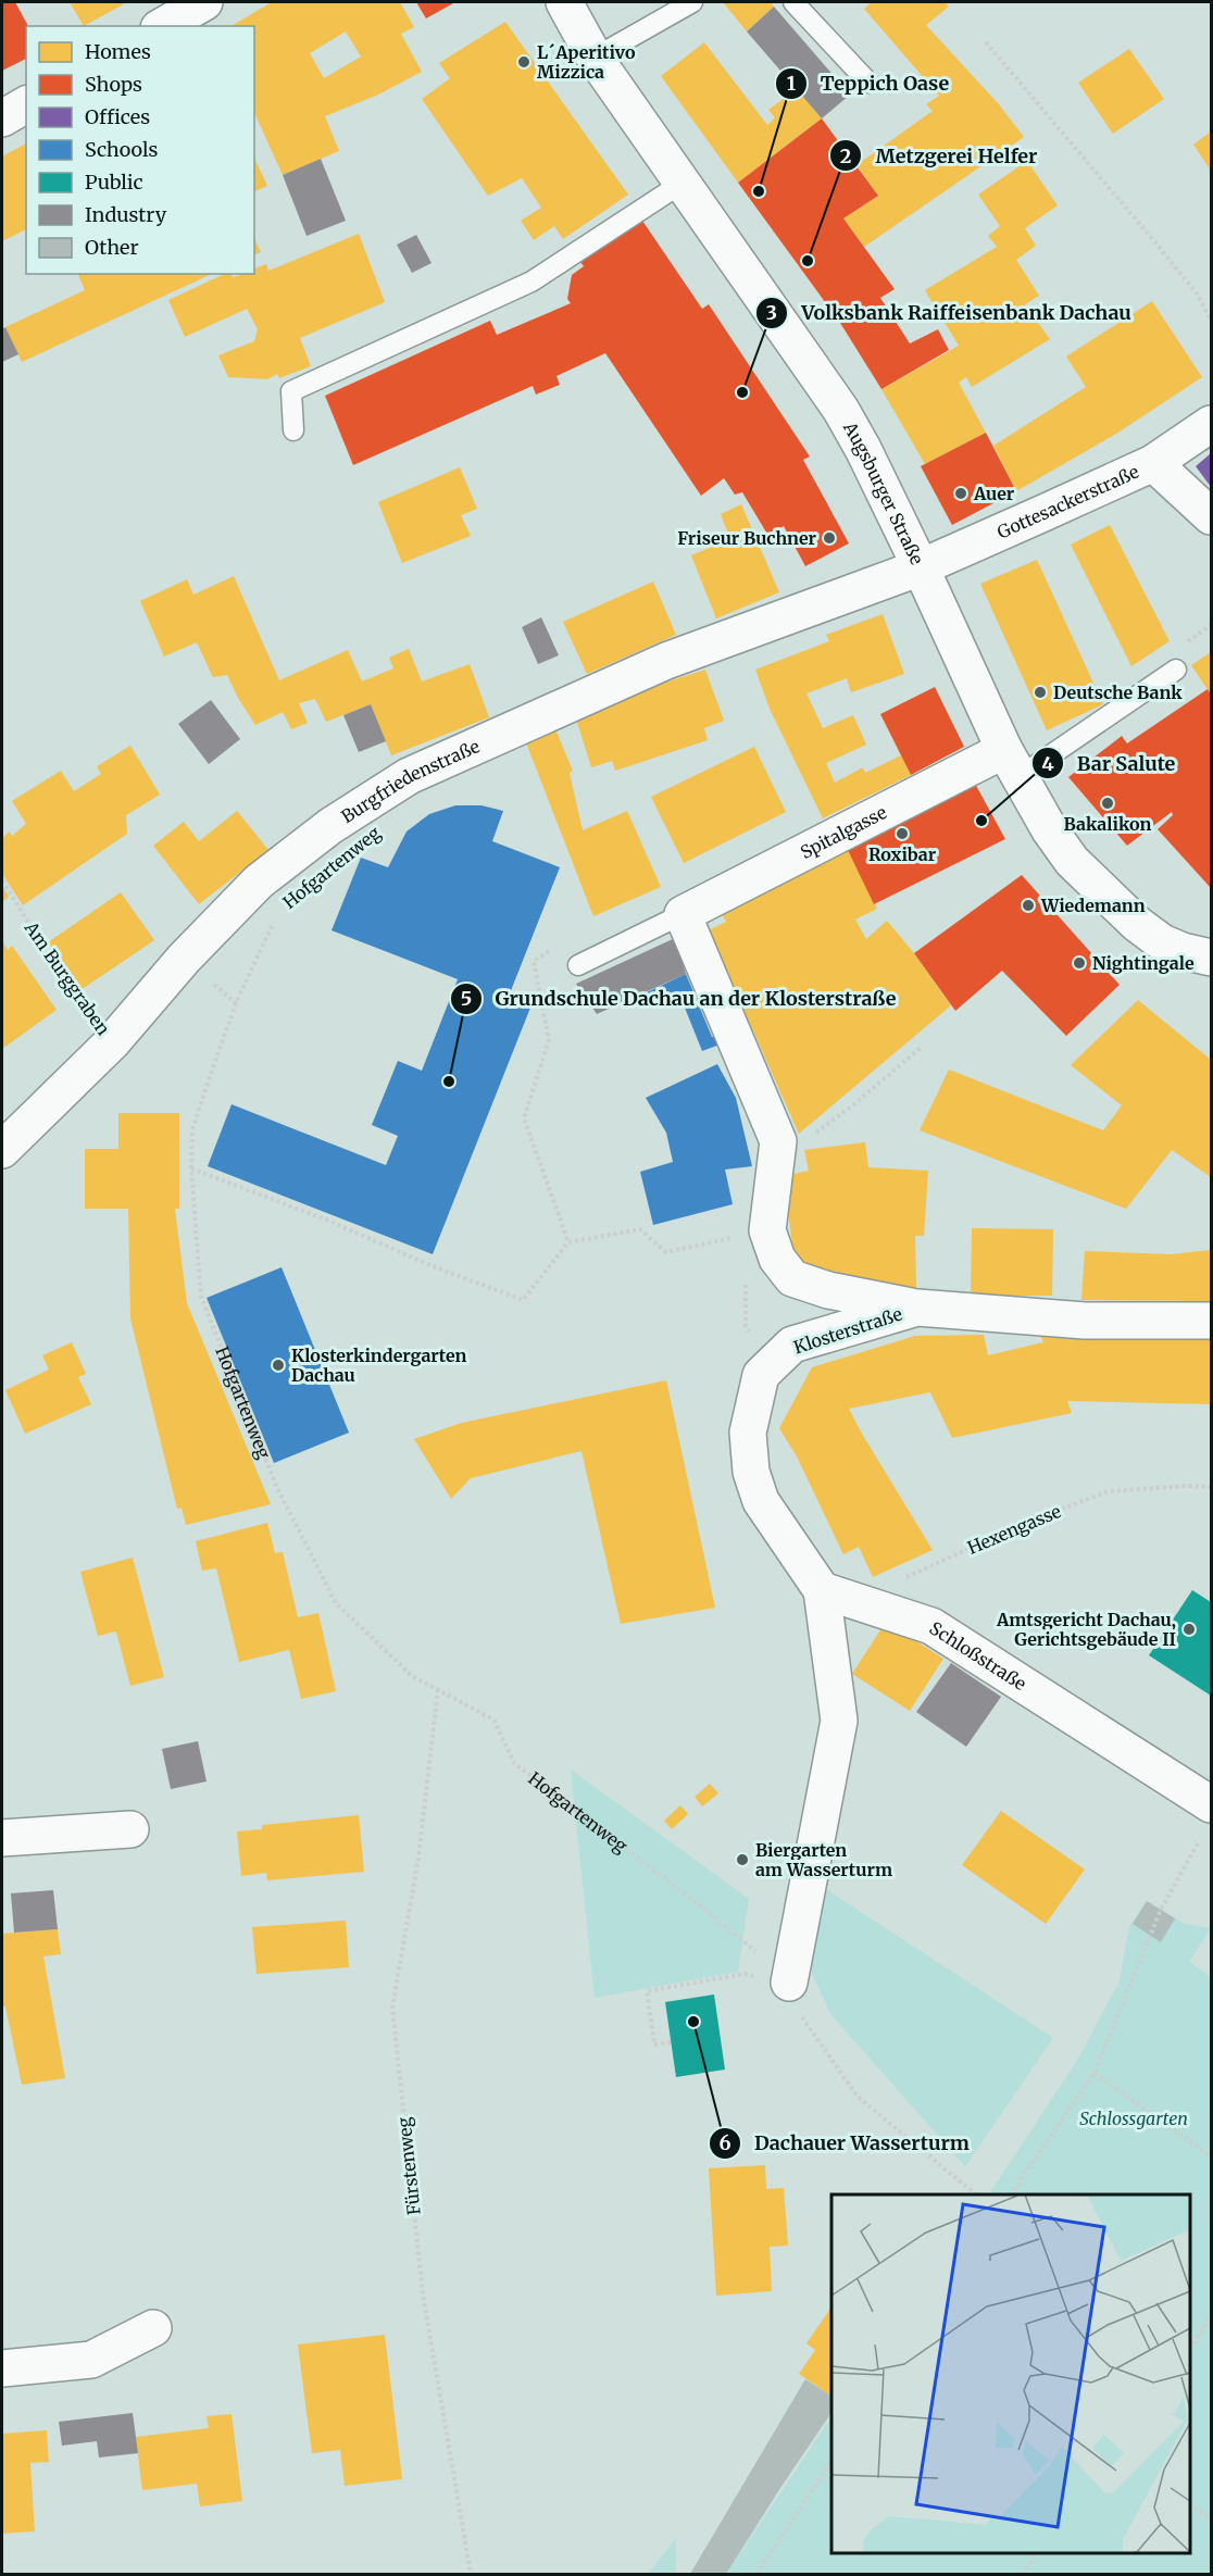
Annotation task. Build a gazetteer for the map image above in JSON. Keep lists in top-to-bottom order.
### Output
{
  "streets": {
    "street": [
      "Augsburger Straße",
      "Gottesackerstraße",
      "Burgfriedenstraße",
      "Spitalgasse",
      "Klosterstraße",
      "Schloßstraße"
    ],
    "path": [
      "Hofgartenweg",
      "Am Burggraben",
      "Hexengasse",
      "Fürstenweg"
    ]
  },
  "crossings": [
    ["Augsburger Straße", "Gottesackerstraße"],
    ["Augsburger Straße", "Burgfriedenstraße"],
    ["Augsburger Straße", "Spitalgasse"],
    ["Gottesackerstraße", "Burgfriedenstraße"],
    ["Burgfriedenstraße", "Am Burggraben"],
    ["Hofgartenweg", "Fürstenweg"],
    ["Klosterstraße", "Schloßstraße"]
  ],
  "parks": ["Schlossgarten"],
  "places": [
    "L´Aperitivo Mizzica",
    "Teppich Oase",
    "Metzgerei Helfer",
    "Volksbank Raiffeisenbank Dachau",
    "Auer",
    "Friseur Buchner",
    "Deutsche Bank",
    "Bakalikon",
    "Bar Salute",
    "Roxibar",
    "Wiedemann",
    "Nightingale",
    "Grundschule Dachau an der Klosterstraße",
    "Klosterkindergarten Dachau",
    "Amtsgericht Dachau, Gerichtsgebäude II",
    "Biergarten am Wasserturm",
    "Dachauer Wasserturm"
  ],
  "legend": [
    "Homes",
    "Shops",
    "Offices",
    "Schools",
    "Public",
    "Industry",
    "Other"
  ]
}
